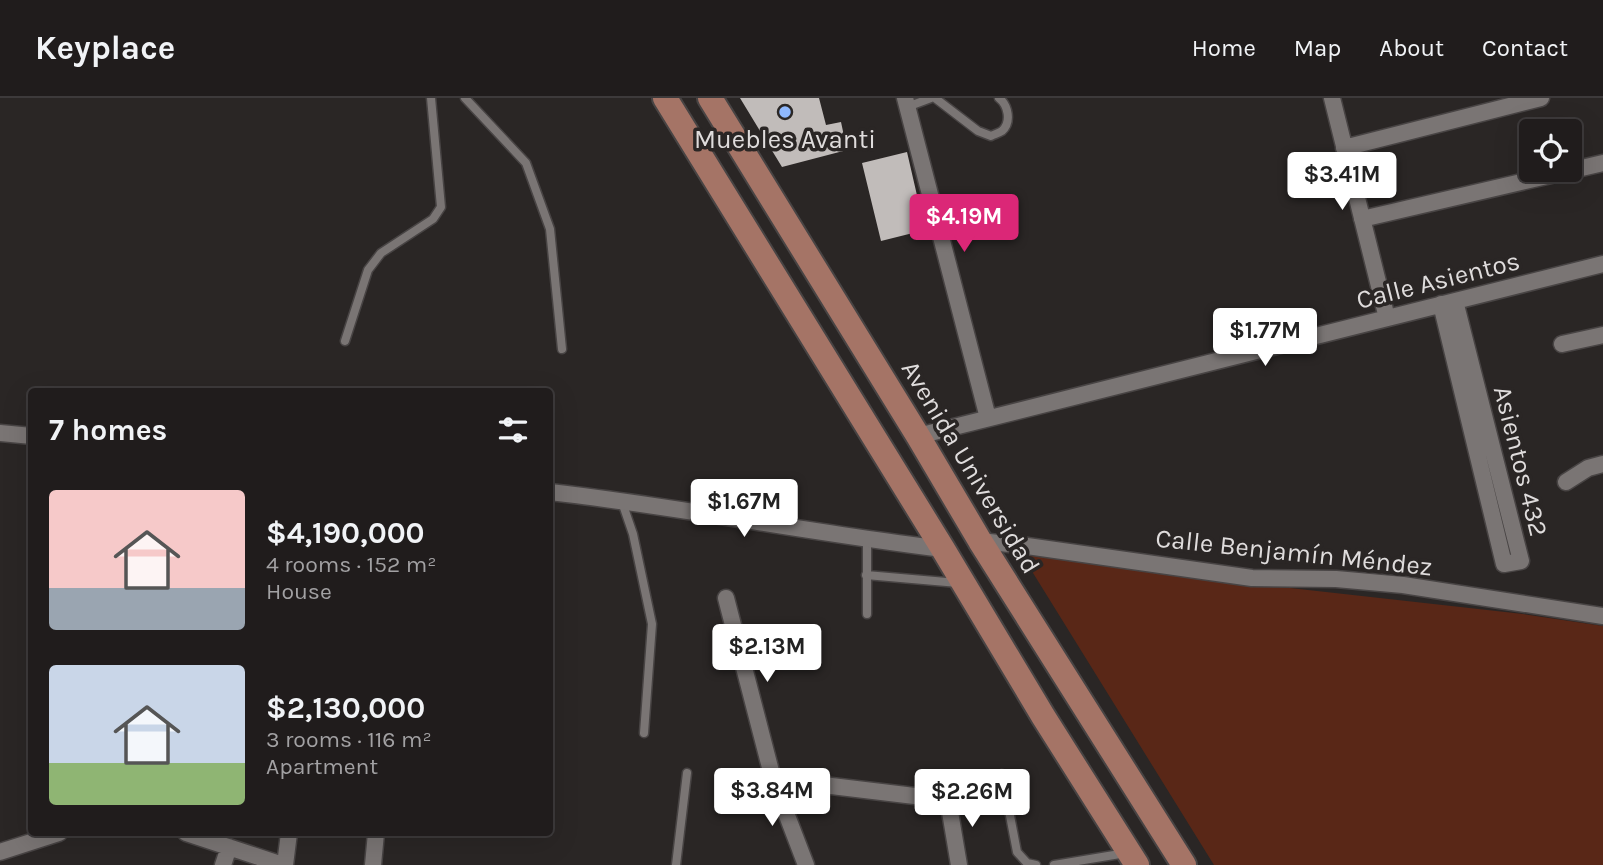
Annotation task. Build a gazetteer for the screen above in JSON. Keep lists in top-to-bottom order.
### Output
{
  "streets": {
    "main road": ["Avenida Universidad"],
    "street": ["Calle Asientos", "Asientos 432", "Calle Benjamín Méndez"]
  },
  "crossings": [
    ["Calle Asientos", "Asientos 432"],
    ["Calle Asientos", "Avenida Universidad"],
    ["Avenida Universidad", "Calle Benjamín Méndez"]
  ],
  "places": ["Muebles Avanti"],
  "page": {
    "header": "Keyplace",
    "nav": [
      "Home",
      "Map",
      "About",
      "Contact"
    ],
    "price": [
      "$3.41M",
      "$4.19M",
      "$1.77M",
      "$1.67M",
      "$2.13M",
      "$3.84M",
      "$2.26M"
    ],
    "heading": "7 homes",
    "list": [
      {
        "name": "$4,190,000",
        "note": "4 rooms · 152 m² · House"
      },
      {
        "name": "$2,130,000",
        "note": "3 rooms · 116 m² · Apartment"
      }
    ]
  }
}
